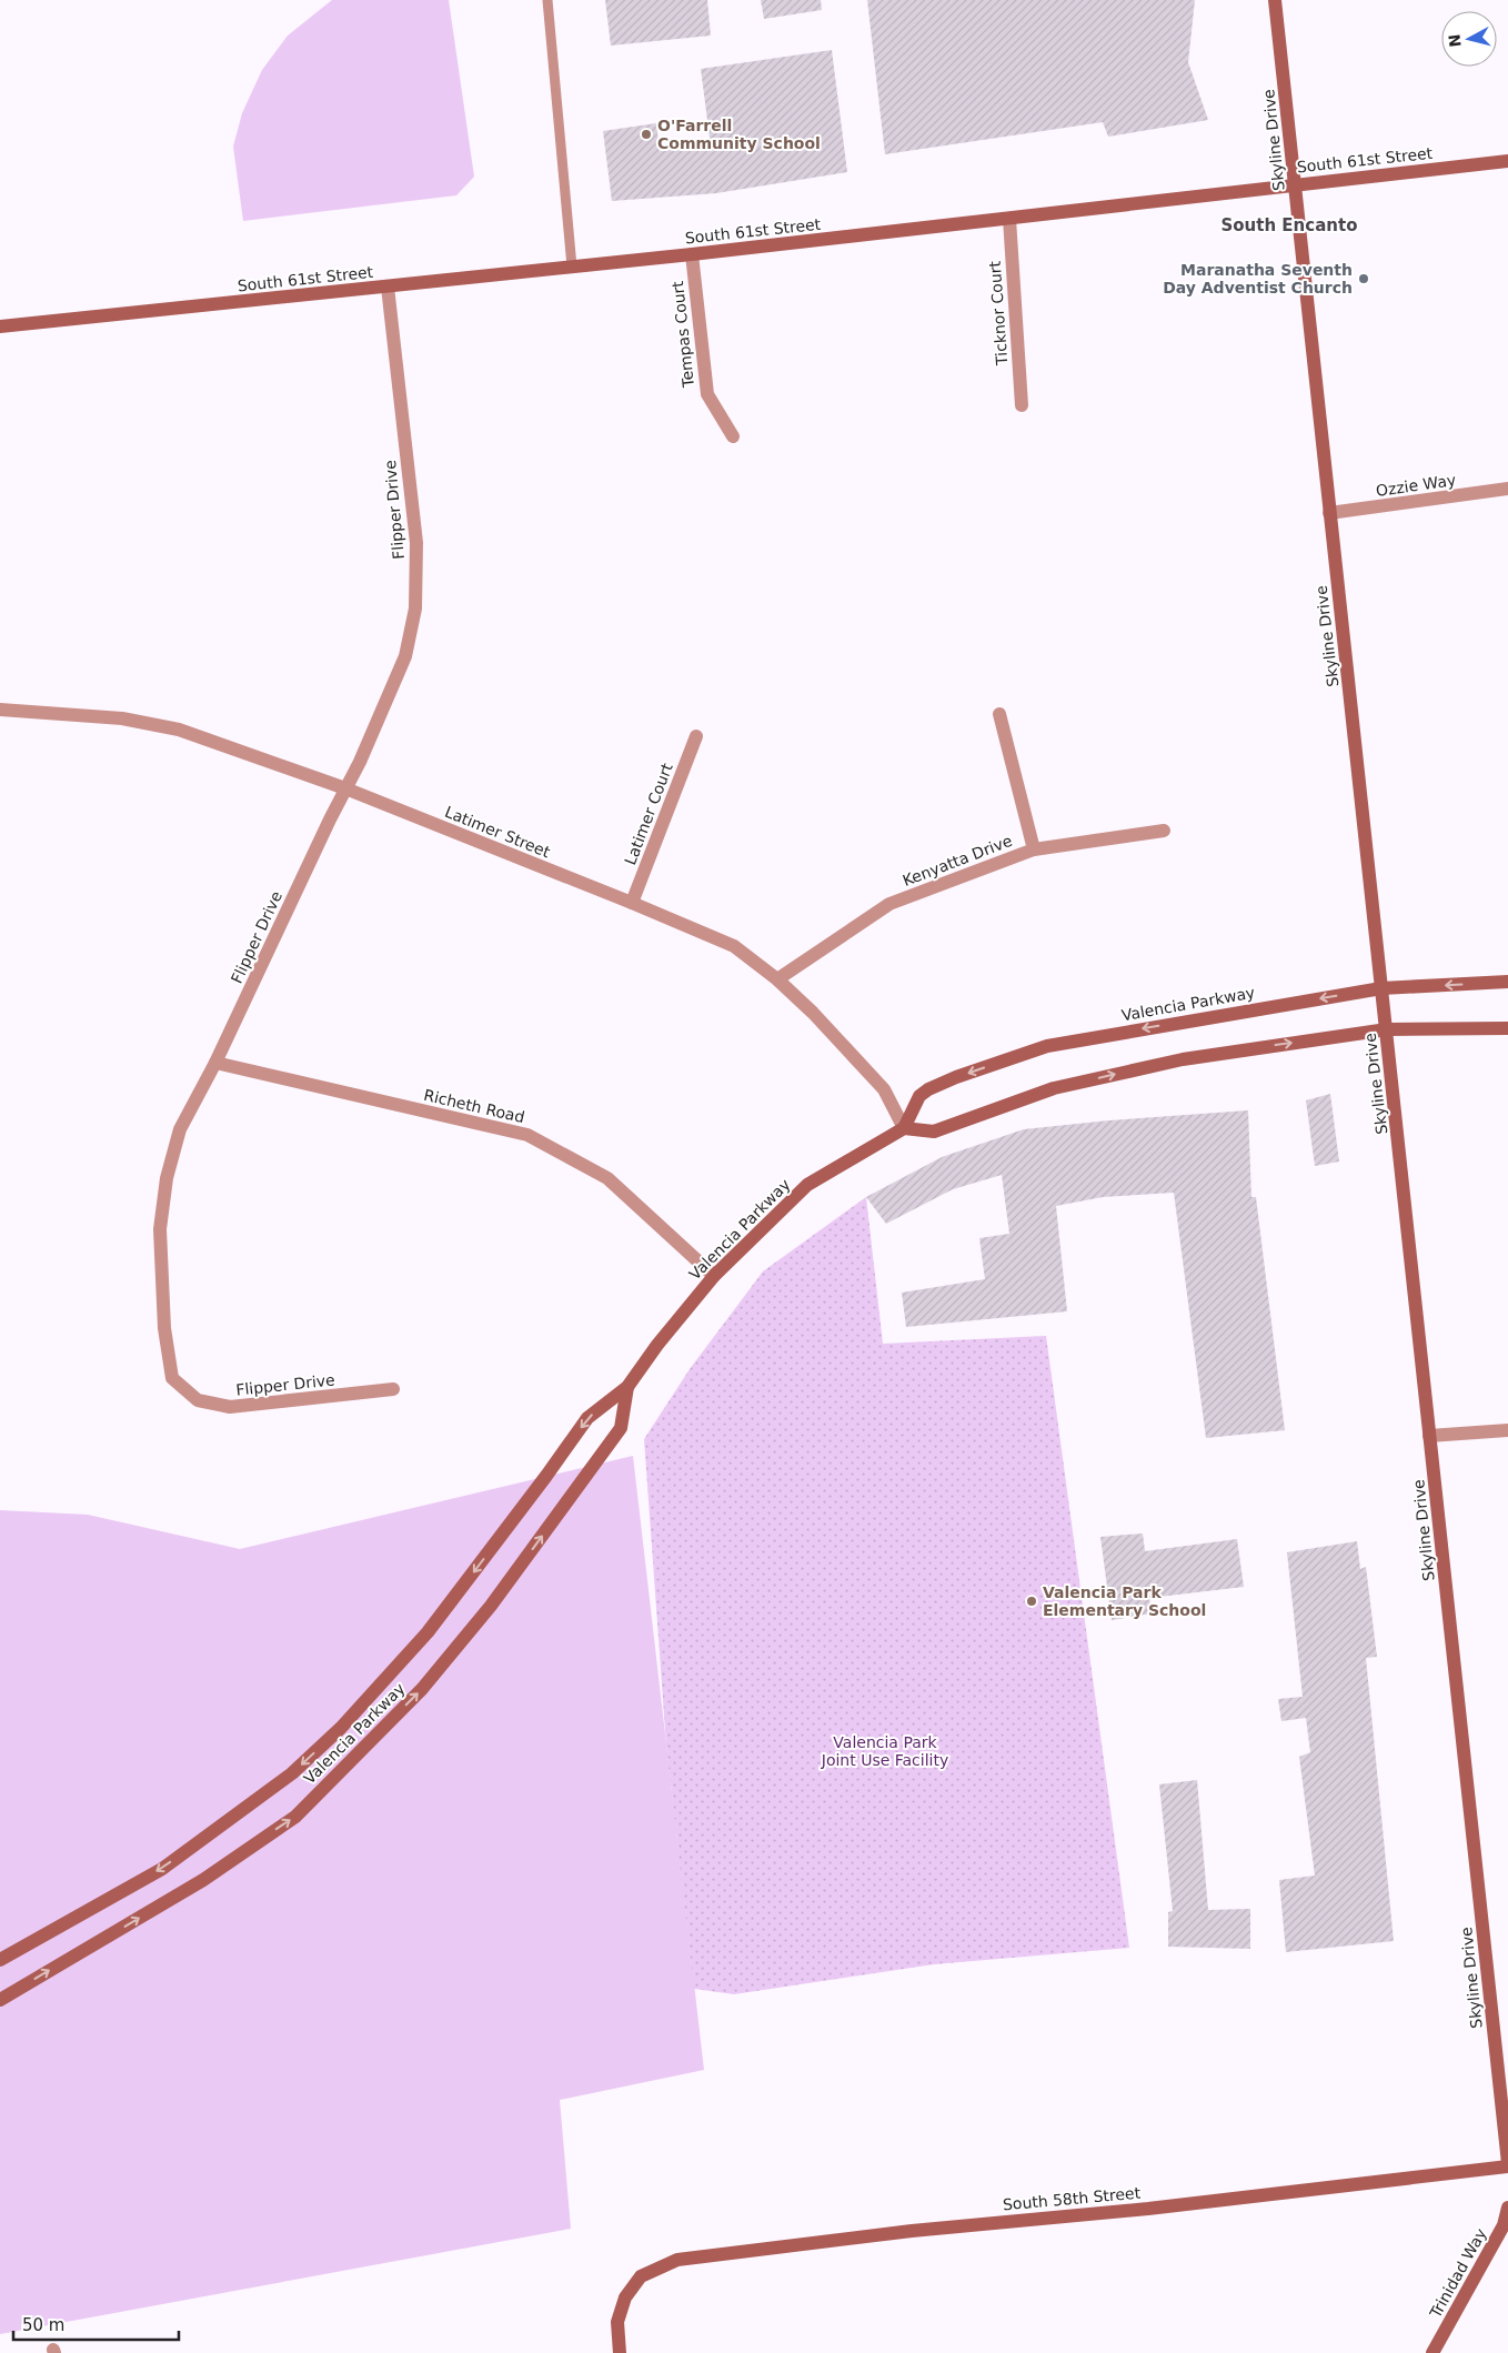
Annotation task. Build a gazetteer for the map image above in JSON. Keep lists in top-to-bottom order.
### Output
{
  "streets": {
    "main road": [
      "Skyline Drive",
      "South 61st Street",
      "Valencia Parkway",
      "South 58th Street",
      "Trinidad Way"
    ],
    "street": [
      "Ticknor Court",
      "Tempas Court",
      "Ozzie Way",
      "Flipper Drive",
      "Latimer Court",
      "Latimer Street",
      "Kenyatta Drive",
      "Richeth Road"
    ]
  },
  "crossings": [
    ["Skyline Drive", "South 61st Street"],
    ["Skyline Drive", "Ozzie Way"],
    ["Skyline Drive", "Valencia Parkway"],
    ["Skyline Drive", "South 58th Street"],
    ["South 61st Street", "Ticknor Court"],
    ["South 61st Street", "Tempas Court"],
    ["South 61st Street", "Flipper Drive"],
    ["Flipper Drive", "Latimer Street"],
    ["Flipper Drive", "Richeth Road"],
    ["Latimer Court", "Latimer Street"],
    ["Latimer Street", "Kenyatta Drive"],
    ["Latimer Street", "Valencia Parkway"],
    ["Valencia Parkway", "Richeth Road"]
  ],
  "districts": ["South Encanto"],
  "parks": ["Valencia Park Joint Use Facility"],
  "places": ["O'Farrell Community School", "Maranatha Seventh Day Adventist Church", "Valencia Park Elementary School"],
  "scale_bar": "50 m",
  "north": "left"
}
